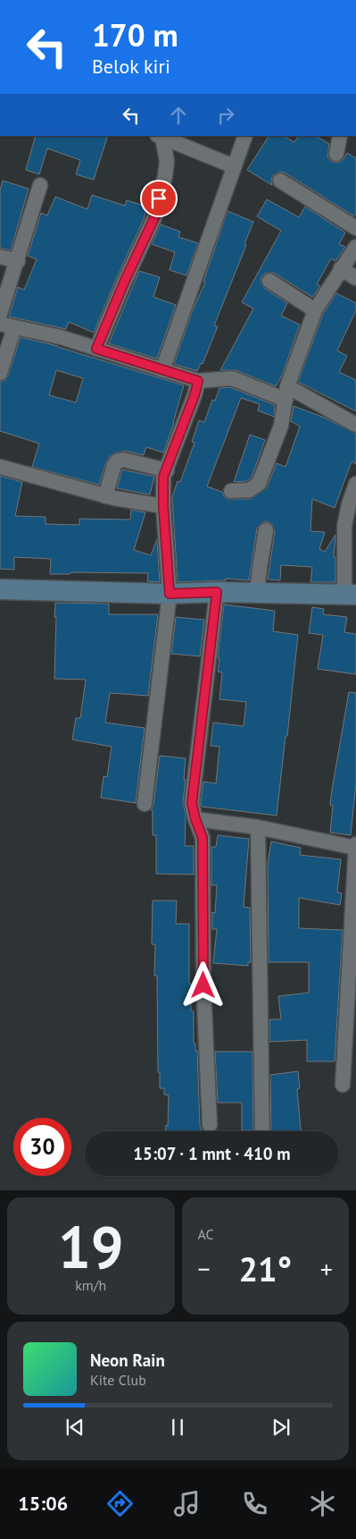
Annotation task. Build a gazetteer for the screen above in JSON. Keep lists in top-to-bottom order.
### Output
{
  "page": {
    "turn": ["170 m", "Belok kiri"],
    "limit": "30",
    "trip": "15:07 · 1 mnt · 410 m",
    "tile": [
      ["19", "km/h"],
      "AC"
    ],
    "heat": ["−", "21°", "+"],
    "song": ["Neon Rain", "Kite Club"],
    "tabs": "15:06"
  }
}
